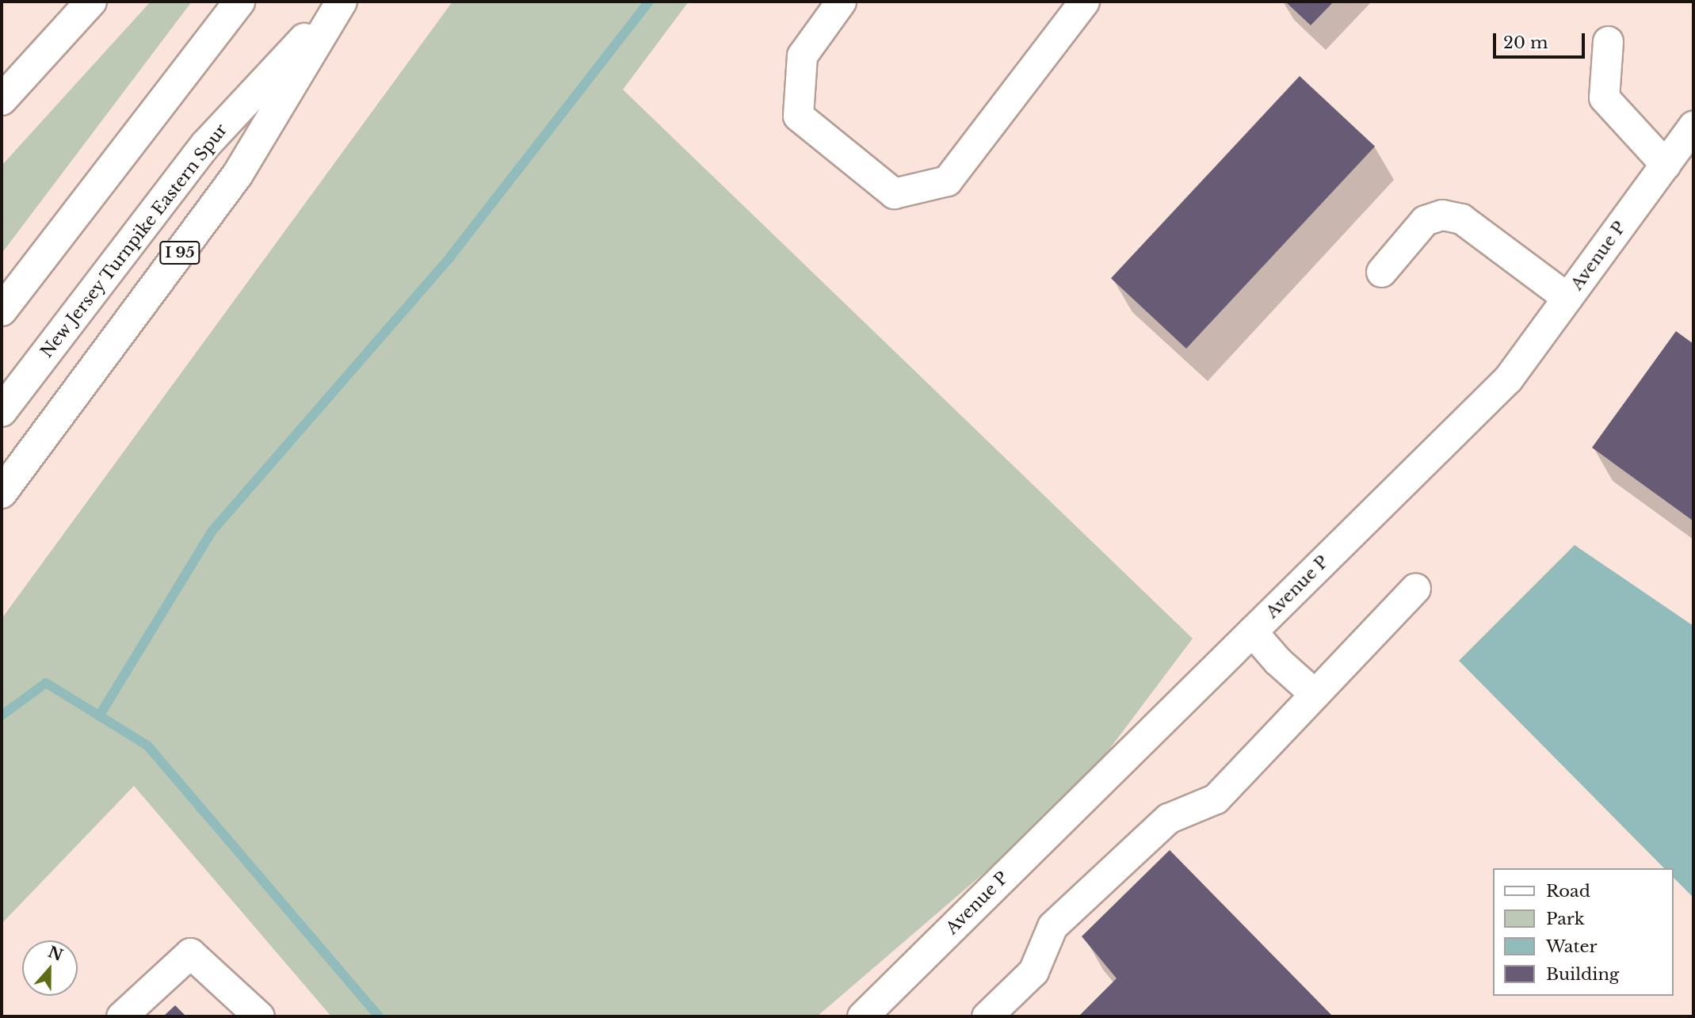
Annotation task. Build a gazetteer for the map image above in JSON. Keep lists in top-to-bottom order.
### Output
{
  "streets": {
    "highway": ["New Jersey Turnpike Eastern Spur", "I 95"],
    "street": ["Avenue P"]
  },
  "legend": [
    "Road",
    "Park",
    "Water",
    "Building"
  ],
  "scale_bar": "20 m",
  "north": "top"
}
